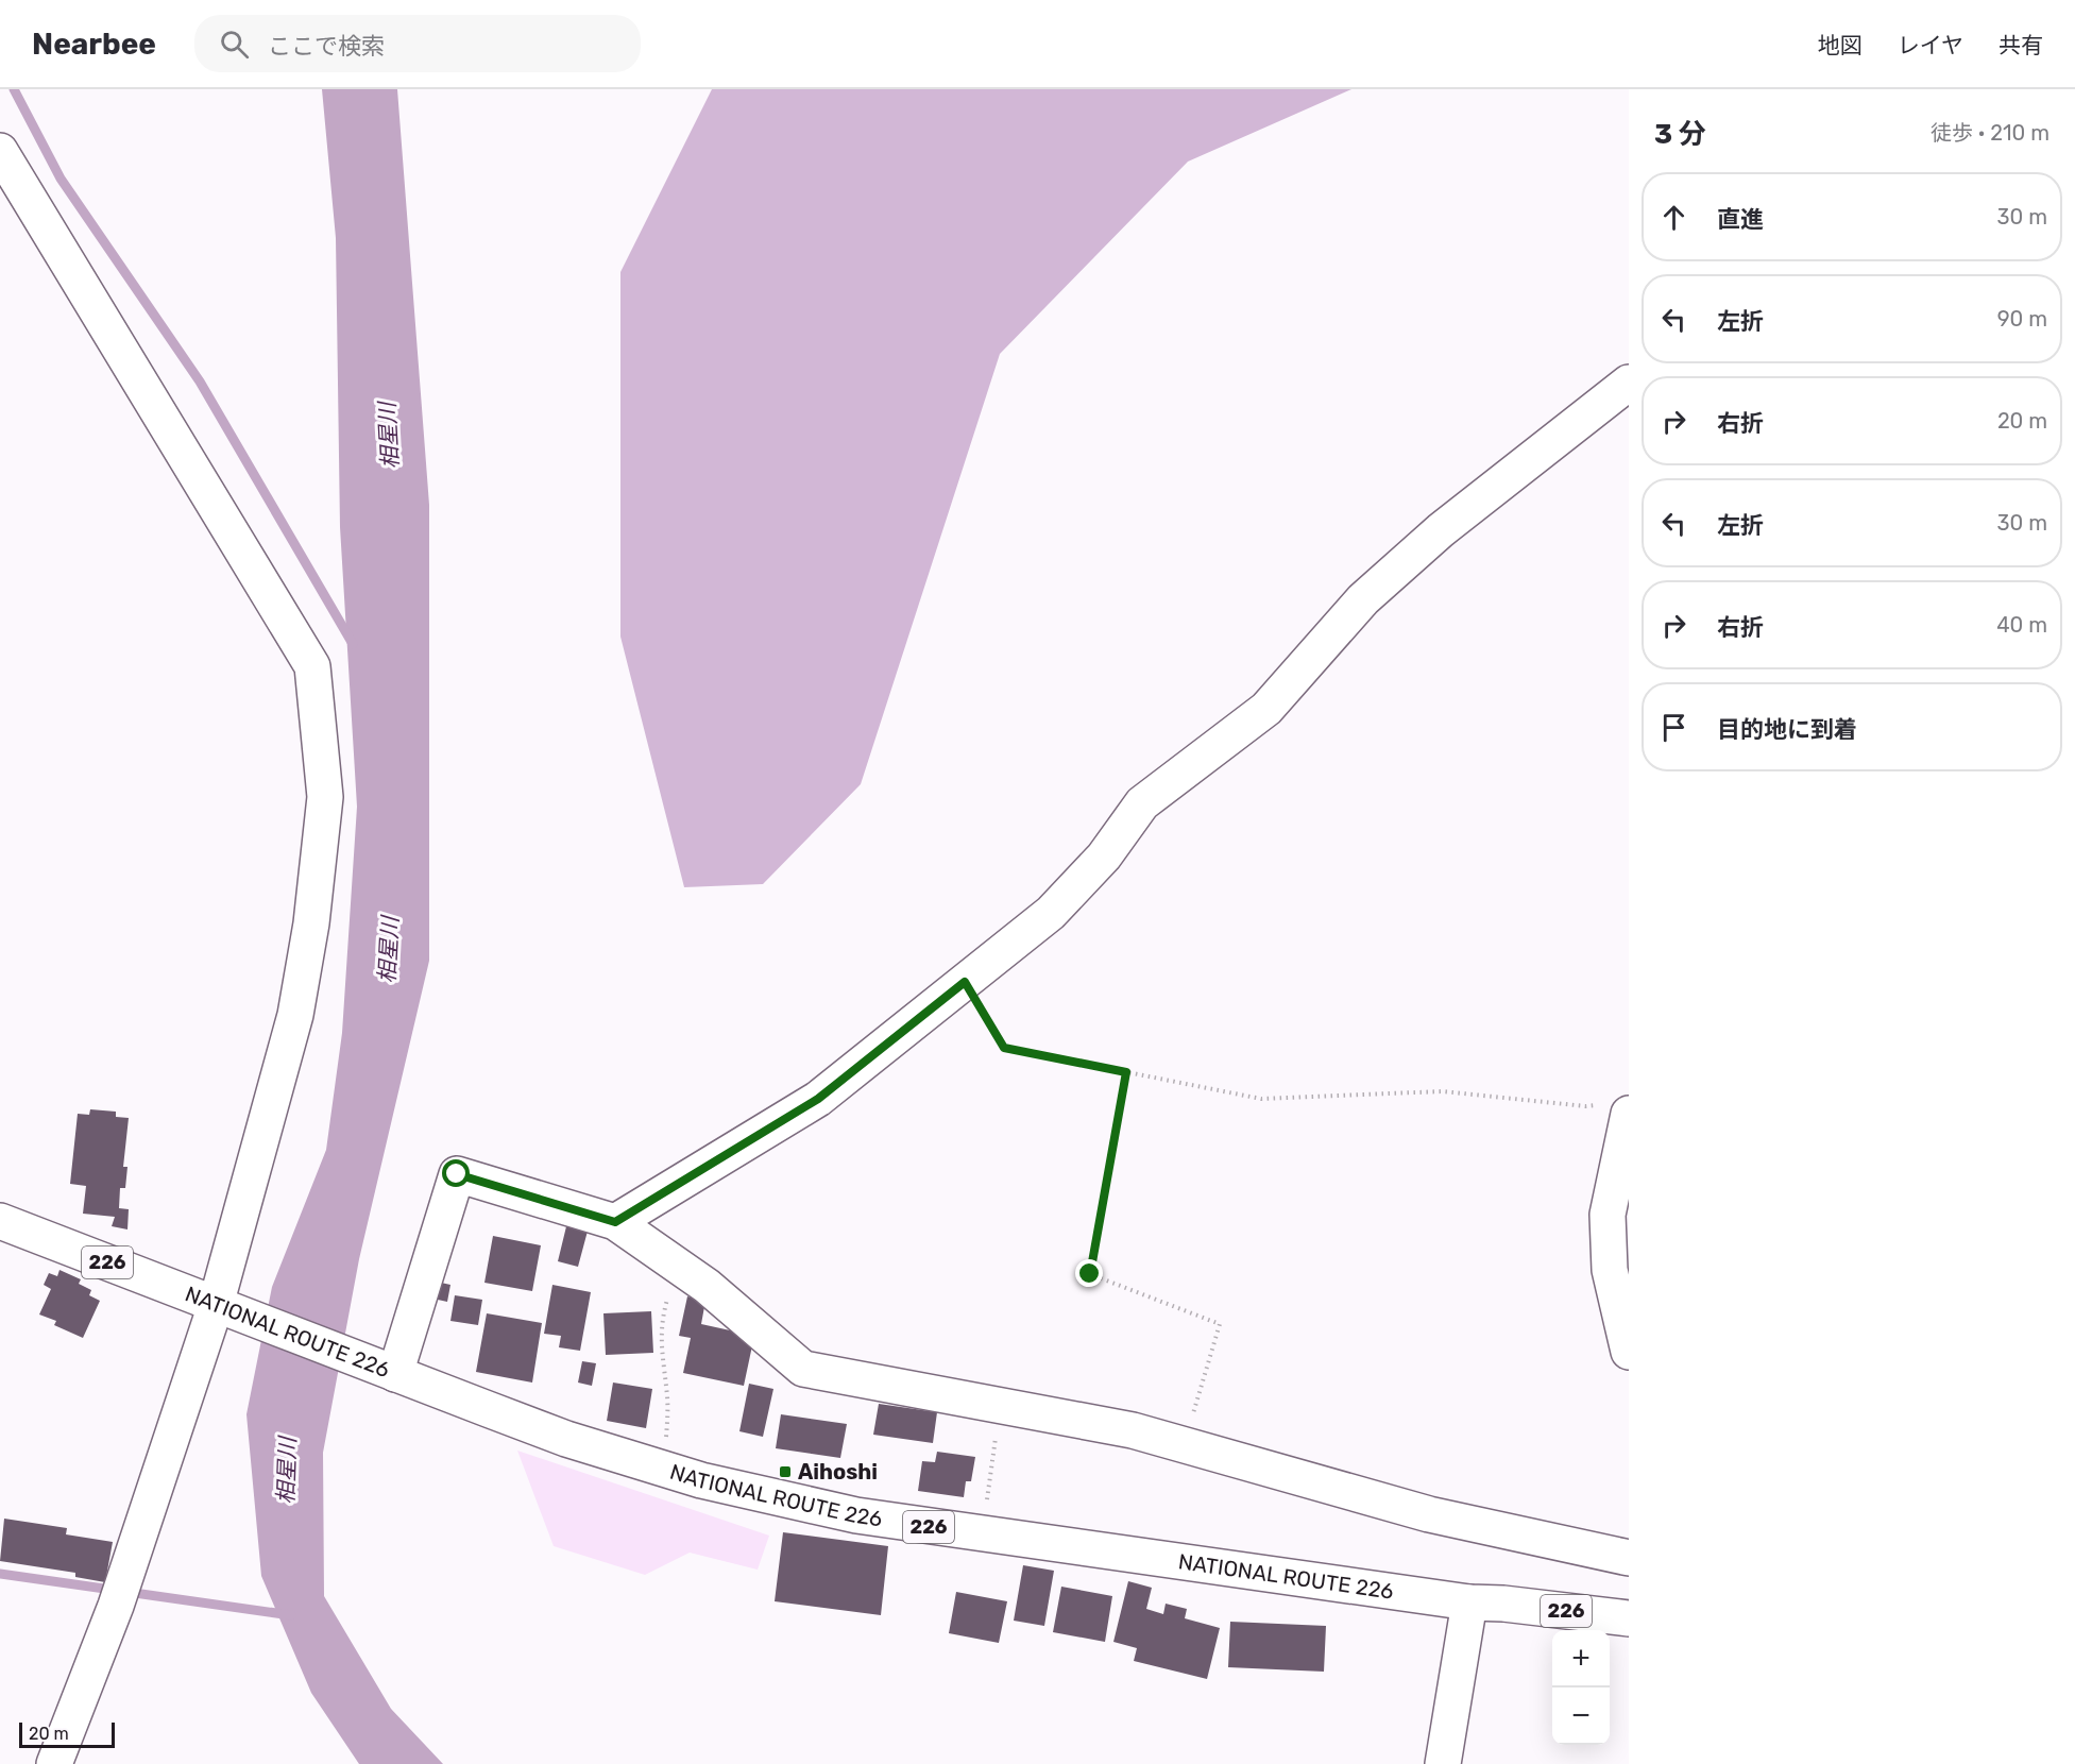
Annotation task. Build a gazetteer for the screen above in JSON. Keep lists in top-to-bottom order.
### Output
{
  "streets": {
    "main road": ["226", "NATIONAL ROUTE 226"]
  },
  "water": ["相星川"],
  "places": {
    "transit": ["Aihoshi"]
  },
  "scale_bar": "20 m",
  "page": {
    "header": "Nearbee",
    "search": "ここで検索",
    "nav": ["地図", "レイヤ", "共有"],
    "heading": ["3 分", "徒歩 · 210 m"],
    "list": [
      ["直進", "30 m"],
      ["左折", "90 m"],
      ["右折", "20 m"],
      ["左折", "30 m"],
      ["右折", "40 m"],
      "目的地に到着"
    ],
    "map_buttons": ["+", "−"],
    "scale": "20 m"
  }
}
